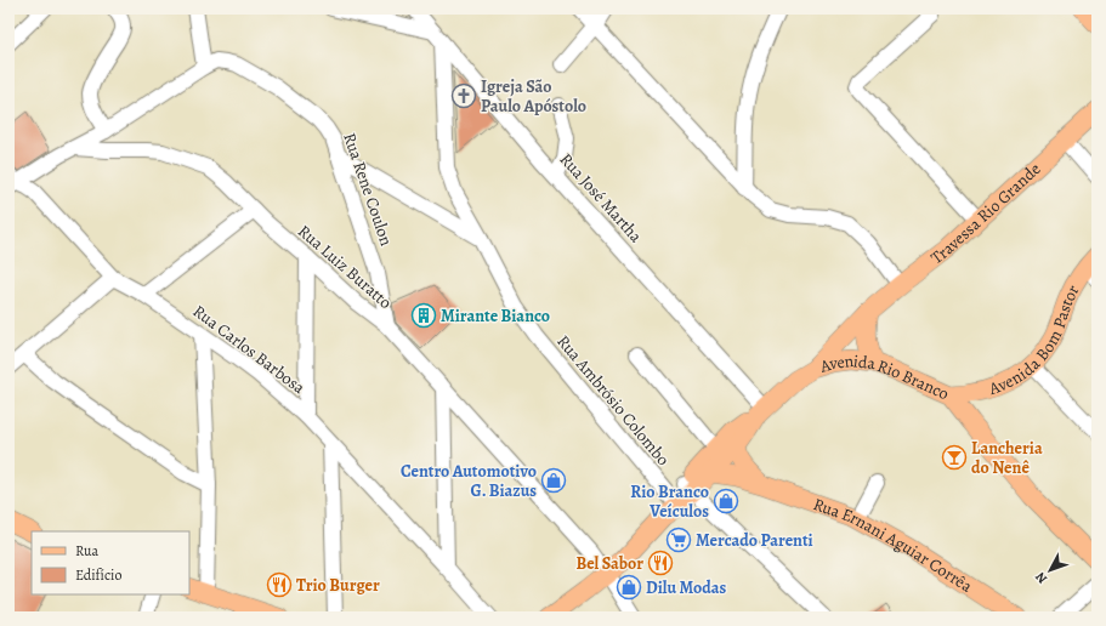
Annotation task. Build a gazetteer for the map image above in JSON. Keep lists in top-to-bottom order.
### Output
{
  "streets": {
    "main road": [
      "Travessa Rio Grande",
      "Avenida Bom Pastor",
      "Avenida Rio Branco",
      "Rua Ernani Aguiar Corrêa"
    ],
    "street": [
      "Rua Rene Coulon",
      "Rua José Martha",
      "Rua Luiz Buratto",
      "Rua Carlos Barbosa",
      "Rua Ambrósio Colombo"
    ]
  },
  "crossings": [
    ["Rua Rene Coulon", "Rua Luiz Buratto"],
    ["Rua José Martha", "Avenida Rio Branco"],
    ["Rua José Martha", "Rua Ambrósio Colombo"],
    ["Travessa Rio Grande", "Avenida Rio Branco"],
    ["Rua Luiz Buratto", "Avenida Rio Branco"],
    ["Avenida Bom Pastor", "Avenida Rio Branco"],
    ["Avenida Rio Branco", "Rua Ambrósio Colombo"],
    ["Avenida Rio Branco", "Rua Ernani Aguiar Corrêa"]
  ],
  "places": {
    "church": ["Igreja São Paulo Apóstolo"],
    "building": ["Mirante Bianco"],
    "bar": ["Lancheria do Nenê"],
    "shop": ["Centro Automotivo G. Biazus", "Rio Branco Veículos", "Dilu Modas"],
    "supermarket": ["Mercado Parenti"],
    "restaurant": ["Bel Sabor", "Trio Burger"]
  },
  "legend": ["Rua", "Edifício"],
  "north": "bottom left"
}
